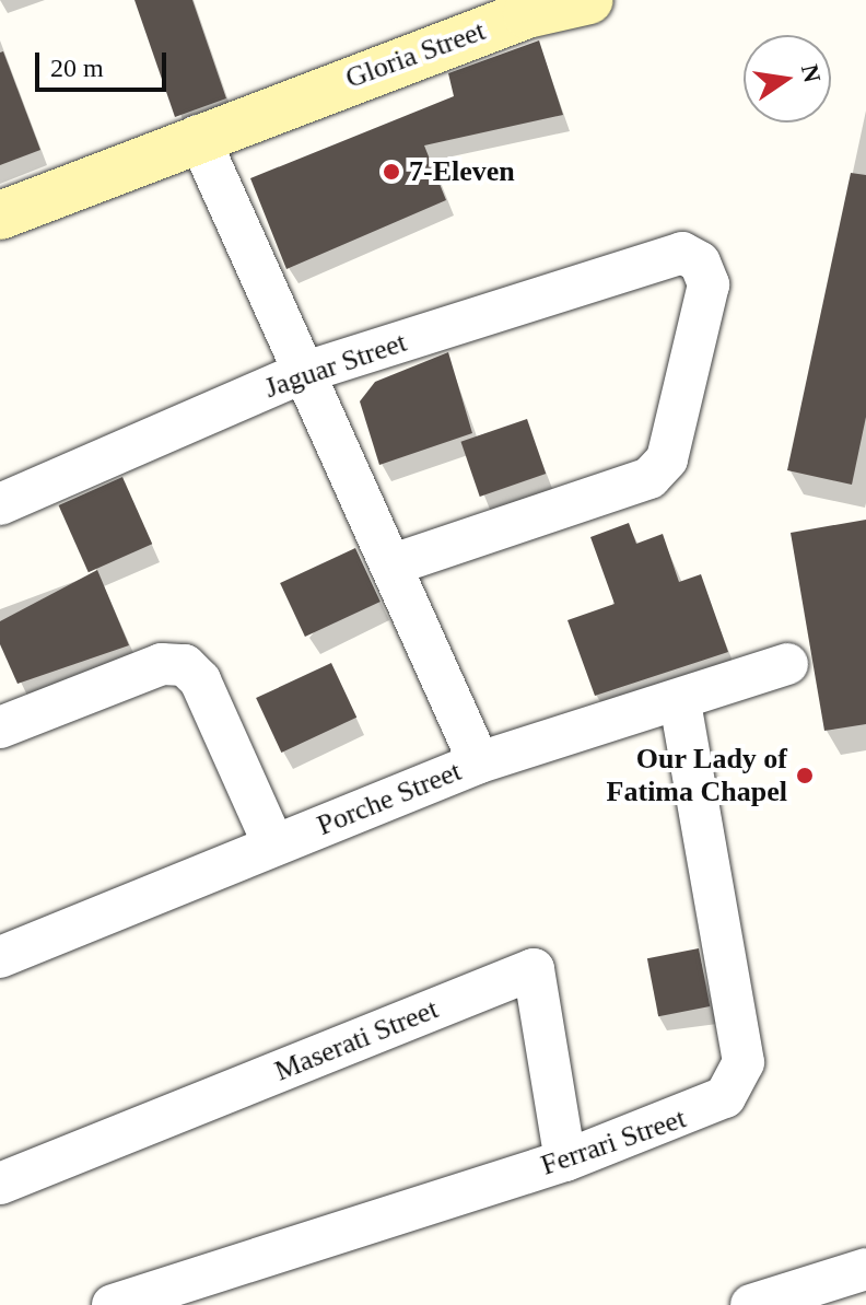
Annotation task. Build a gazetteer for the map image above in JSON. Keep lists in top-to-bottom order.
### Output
{
  "streets": {
    "street": [
      "Gloria Street",
      "Jaguar Street",
      "Porche Street",
      "Maserati Street",
      "Ferrari Street"
    ]
  },
  "crossings": [
    ["Porche Street", "Ferrari Street"],
    ["Maserati Street", "Ferrari Street"]
  ],
  "places": ["7-Eleven", "Our Lady of Fatima Chapel"],
  "scale_bar": "20 m",
  "north": "right"
}
